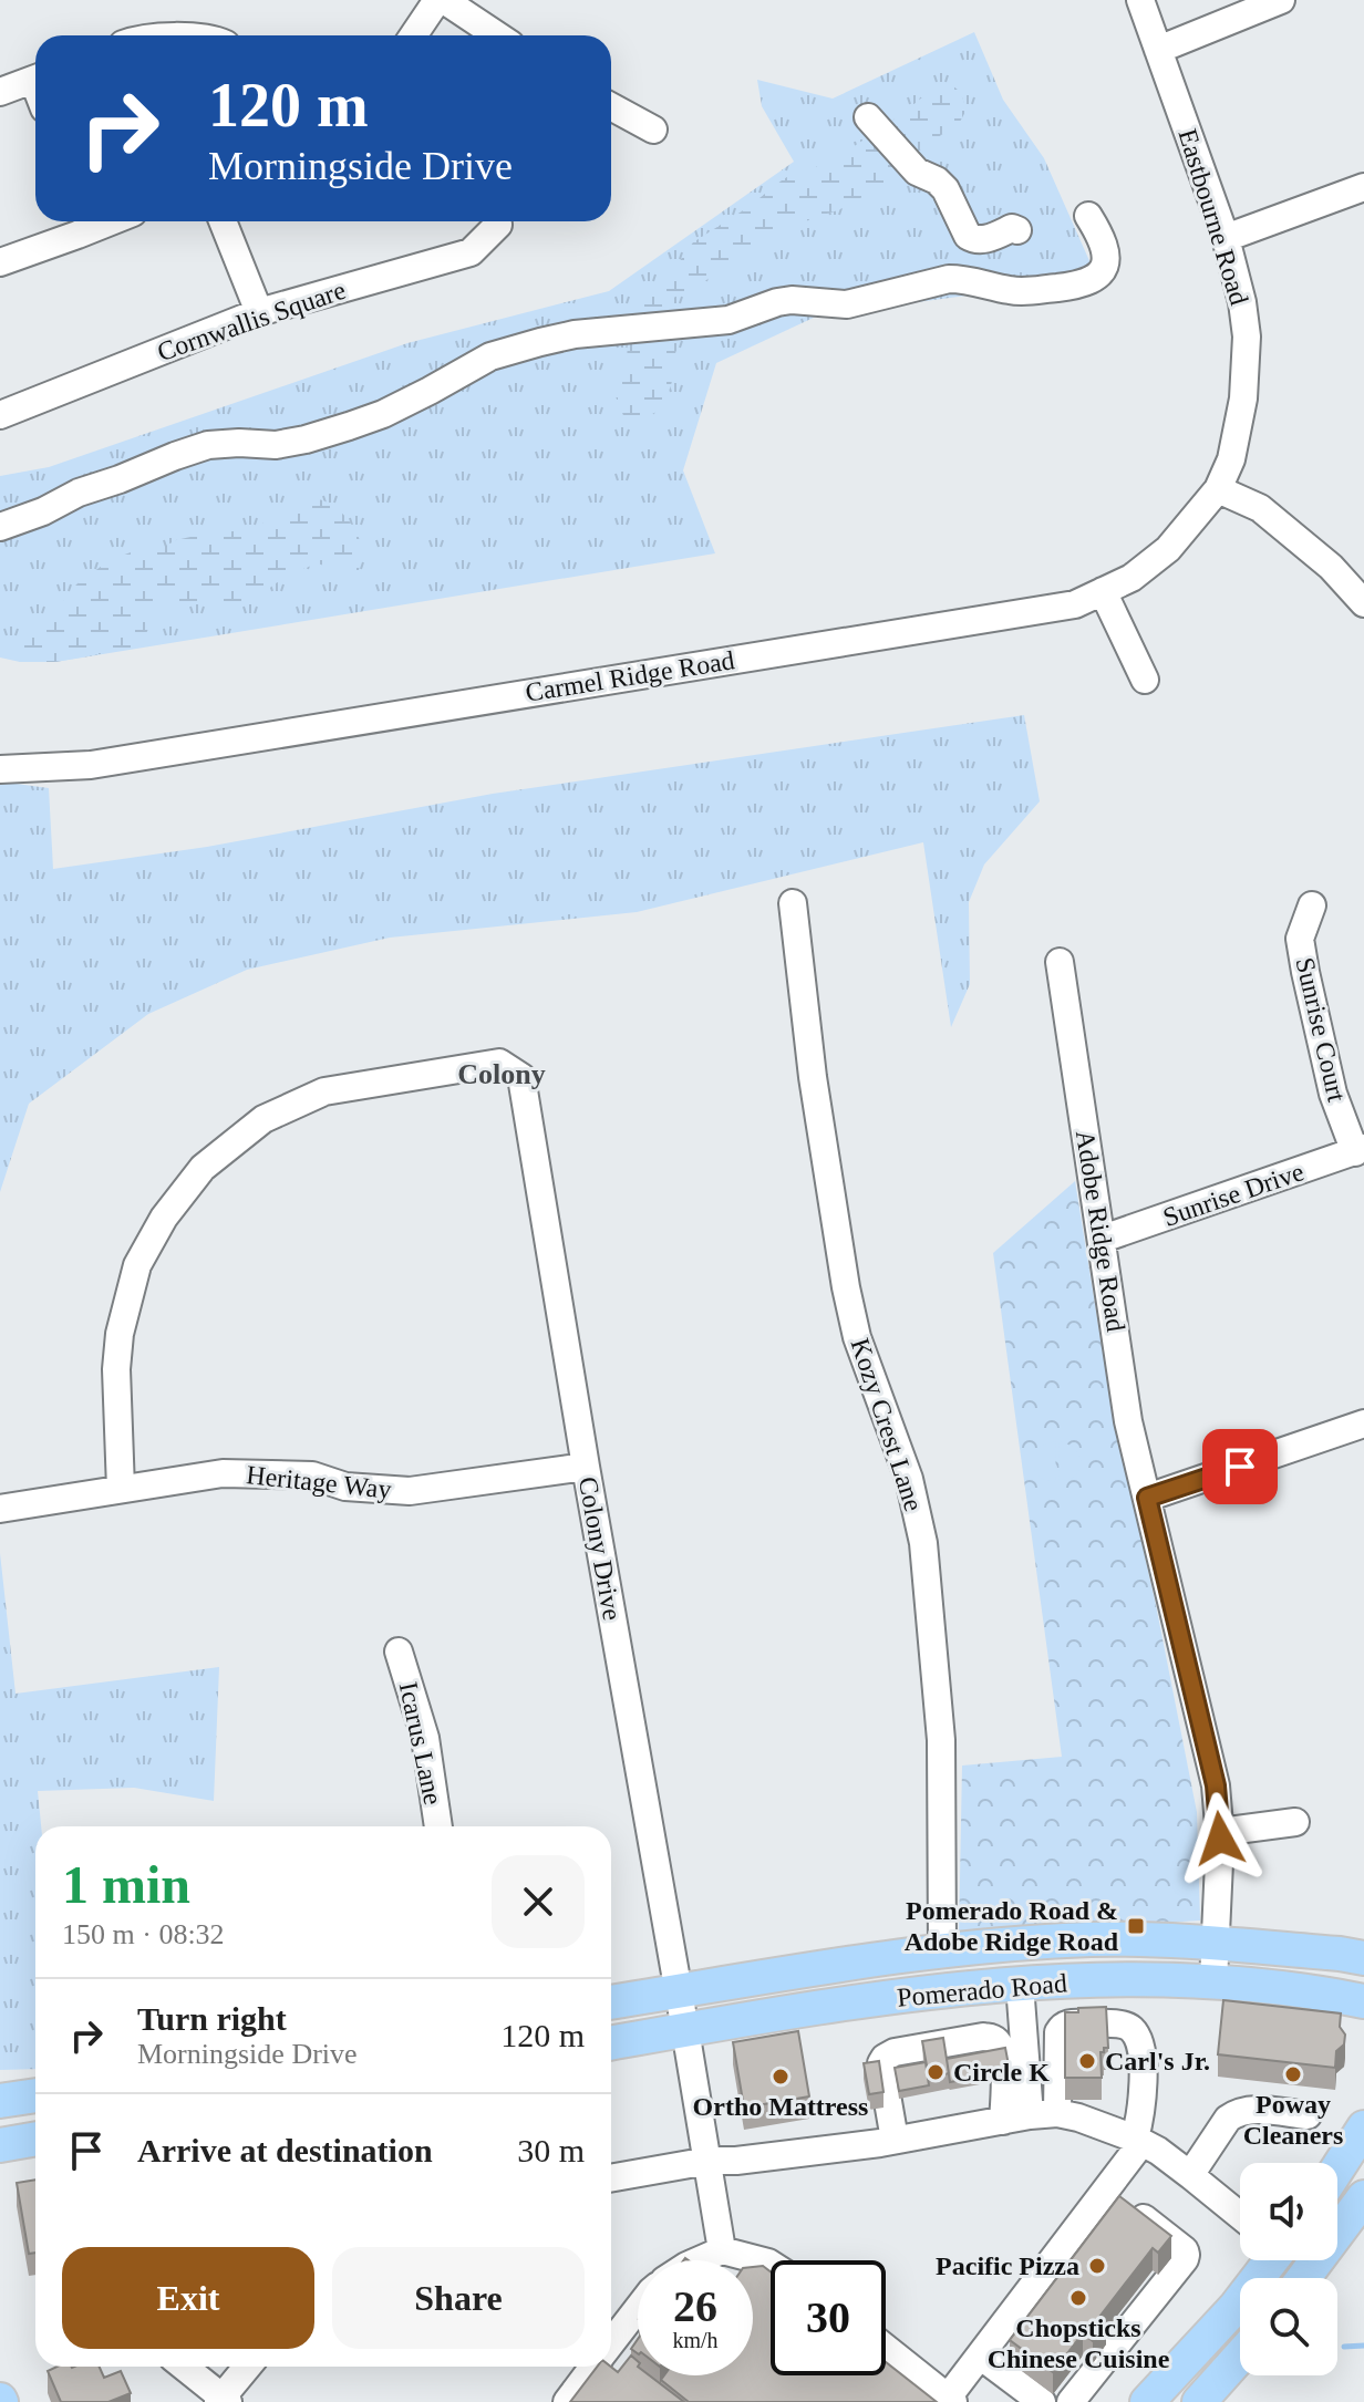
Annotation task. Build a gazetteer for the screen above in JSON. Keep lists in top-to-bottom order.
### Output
{
  "streets": {
    "main road": ["Pomerado Road"],
    "street": [
      "Eastbourne Road",
      "Cornwallis Square",
      "Carmel Ridge Road",
      "Sunrise Court",
      "Sunrise Drive",
      "Adobe Ridge Road",
      "Kozy Crest Lane",
      "Heritage Way",
      "Colony Drive",
      "Icarus Lane"
    ]
  },
  "crossings": [
    ["Eastbourne Road", "Carmel Ridge Road"],
    ["Sunrise Court", "Sunrise Drive"],
    ["Sunrise Drive", "Adobe Ridge Road"],
    ["Adobe Ridge Road", "Pomerado Road"],
    ["Kozy Crest Lane", "Pomerado Road"],
    ["Heritage Way", "Colony Drive"],
    ["Colony Drive", "Pomerado Road"]
  ],
  "districts": ["Colony"],
  "places": {
    "transit": ["Pomerado Road & Adobe Ridge Road"],
    "other": [
      "Carl's Jr.",
      "Circle K",
      "Poway Cleaners",
      "Ortho Mattress",
      "Pacific Pizza",
      "Chopsticks Chinese Cuisine"
    ]
  },
  "page": {
    "turn": ["120 m", "Morningside Drive"],
    "heading": ["1 min", "150 m · 08:32"],
    "list": [
      {
        "name": "Turn right",
        "note": "Morningside Drive",
        "value": "120 m"
      },
      {
        "name": "Arrive at destination",
        "value": "30 m"
      }
    ],
    "buttons": ["Exit", "Share"],
    "speed": "26 km/h",
    "limit": "30"
  }
}
